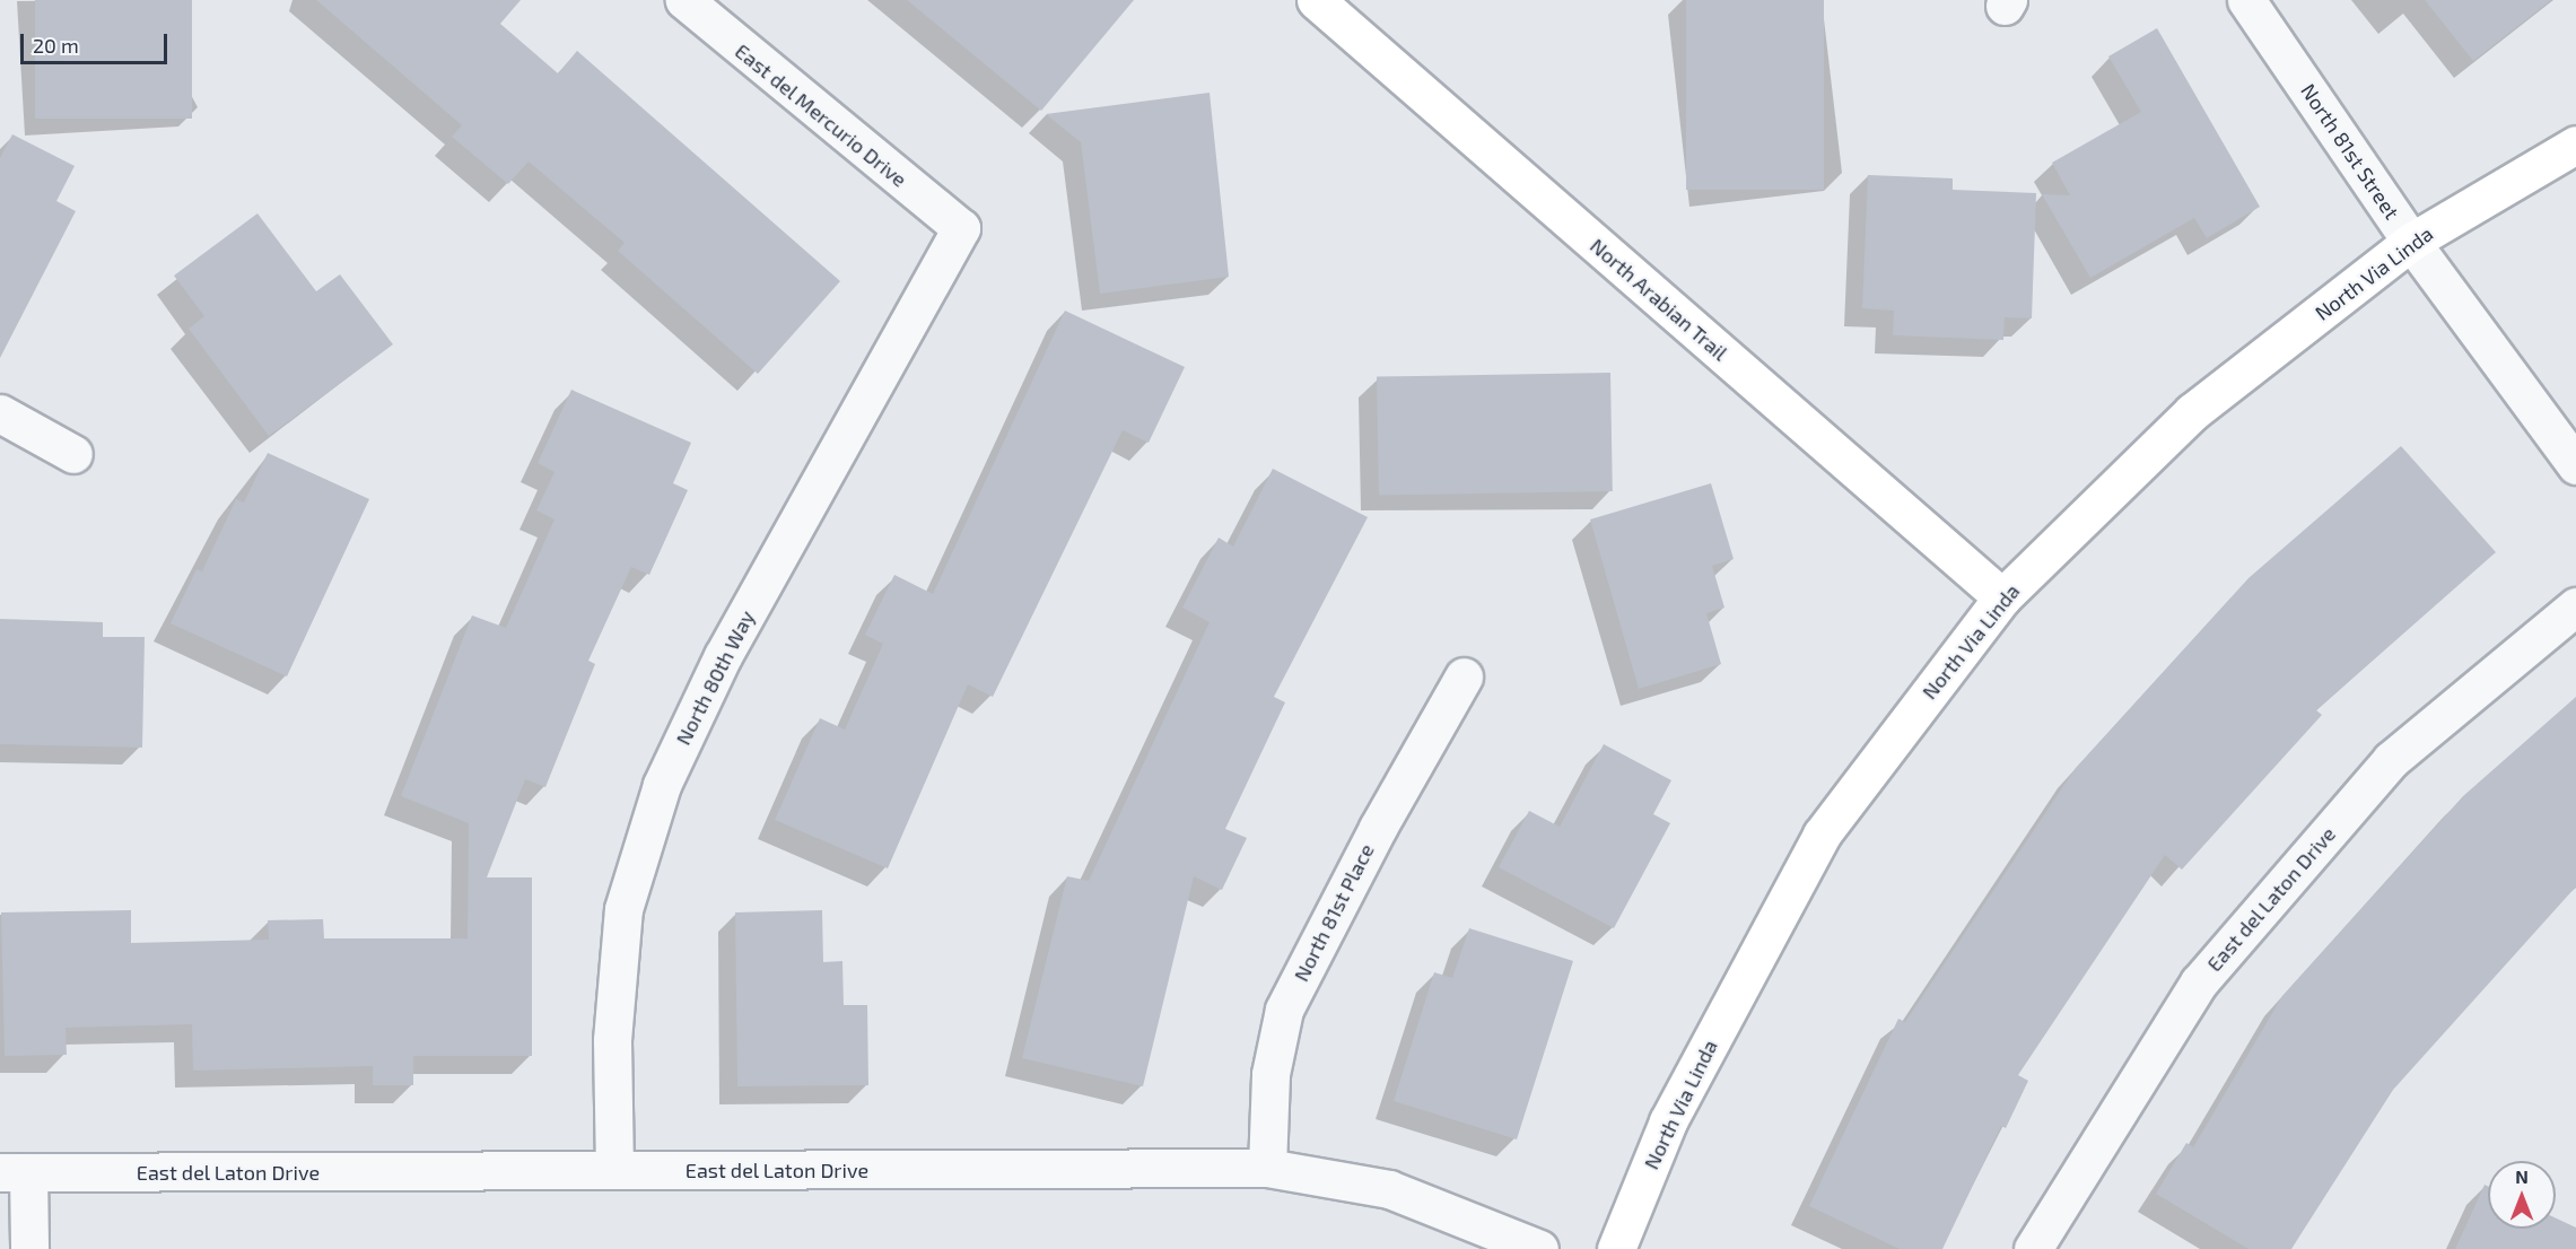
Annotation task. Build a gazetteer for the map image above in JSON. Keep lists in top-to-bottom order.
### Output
{
  "streets": {
    "street": [
      "East del Mercurio Drive",
      "North 81st Street",
      "North Via Linda",
      "North Arabian Trail",
      "North 80th Way",
      "East del Laton Drive",
      "North 81st Place"
    ]
  },
  "crossings": [
    ["East del Mercurio Drive", "North 80th Way"],
    ["North 81st Street", "North Via Linda"],
    ["North Via Linda", "North Arabian Trail"],
    ["North 80th Way", "East del Laton Drive"],
    ["East del Laton Drive", "North 81st Place"]
  ],
  "scale_bar": "20 m",
  "north": "top"
}
